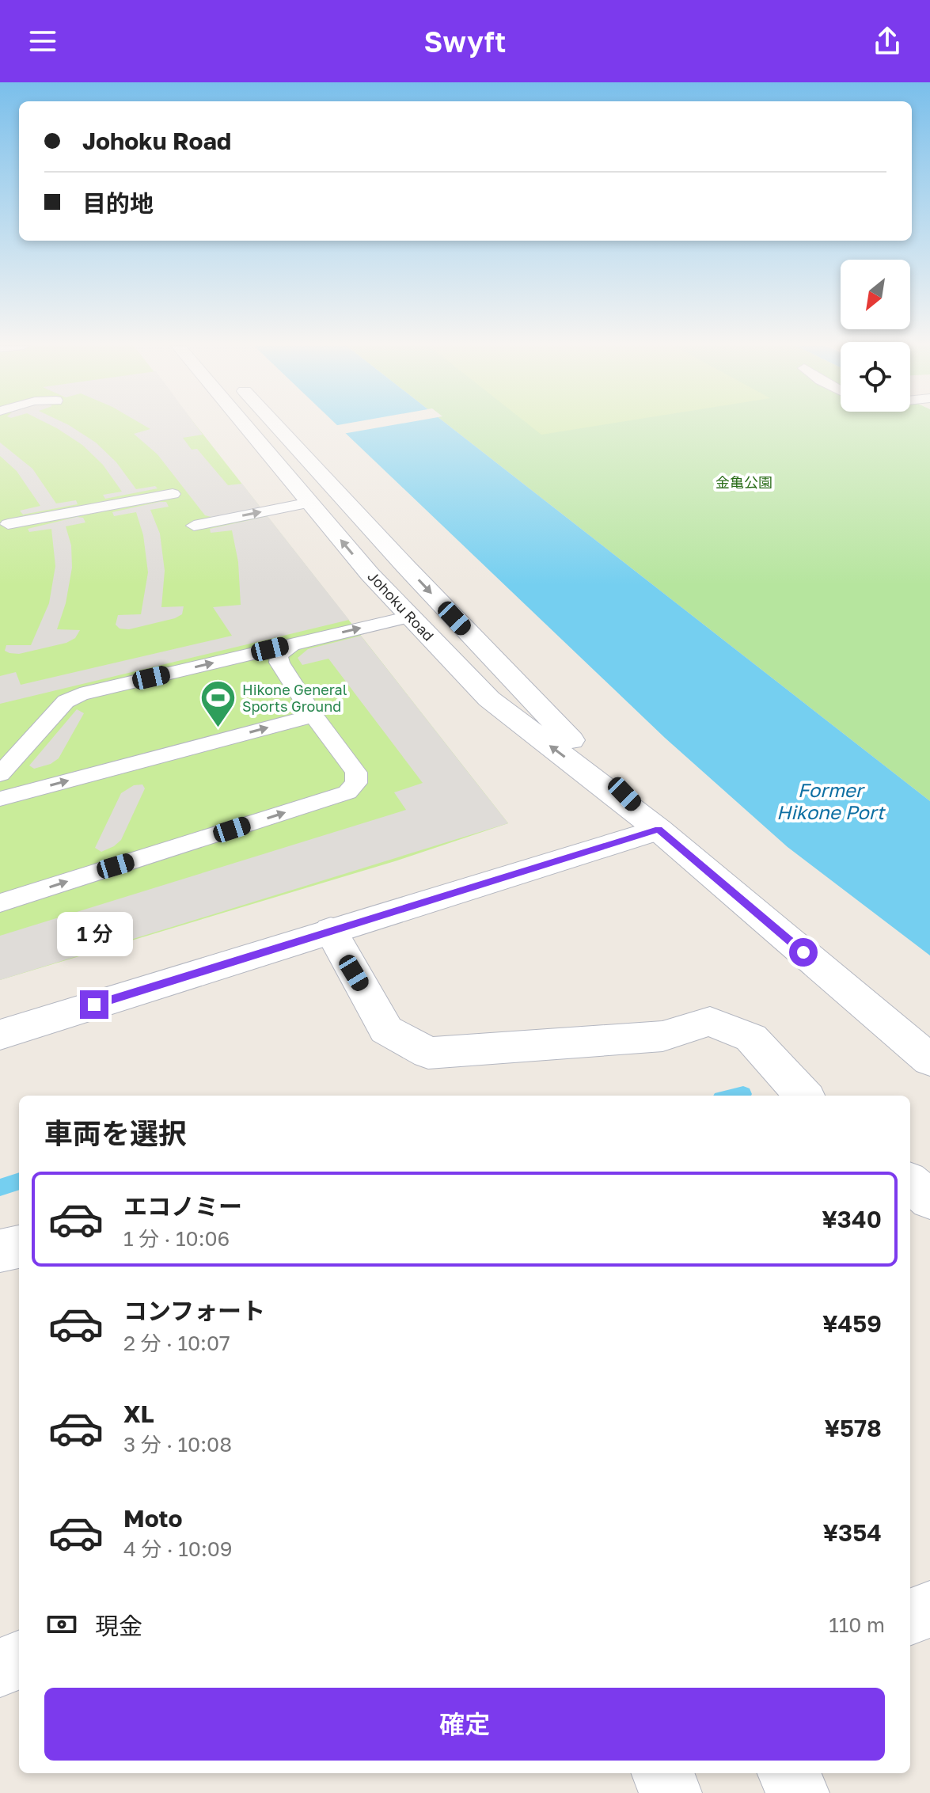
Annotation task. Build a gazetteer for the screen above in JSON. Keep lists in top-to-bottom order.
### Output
{
  "streets": {
    "main road": ["Johoku Road"]
  },
  "water": ["Former Hikone Port"],
  "parks": ["金亀公園"],
  "places": {
    "sports": ["Hikone General Sports Ground"]
  },
  "north": "bottom left",
  "page": {
    "header": "Swyft",
    "banner": ["Johoku Road", "目的地"],
    "bubble": "1 分",
    "heading": "車両を選択",
    "list": [
      {
        "name": "エコノミー",
        "note": "1 分 · 10:06",
        "value": "¥340"
      },
      {
        "name": "コンフォート",
        "note": "2 分 · 10:07",
        "value": "¥459"
      },
      {
        "name": "XL",
        "note": "3 分 · 10:08",
        "value": "¥578"
      },
      {
        "name": "Moto",
        "note": "4 分 · 10:09",
        "value": "¥354"
      }
    ],
    "pay": ["現金", "110 m"],
    "buttons": "確定"
  }
}
